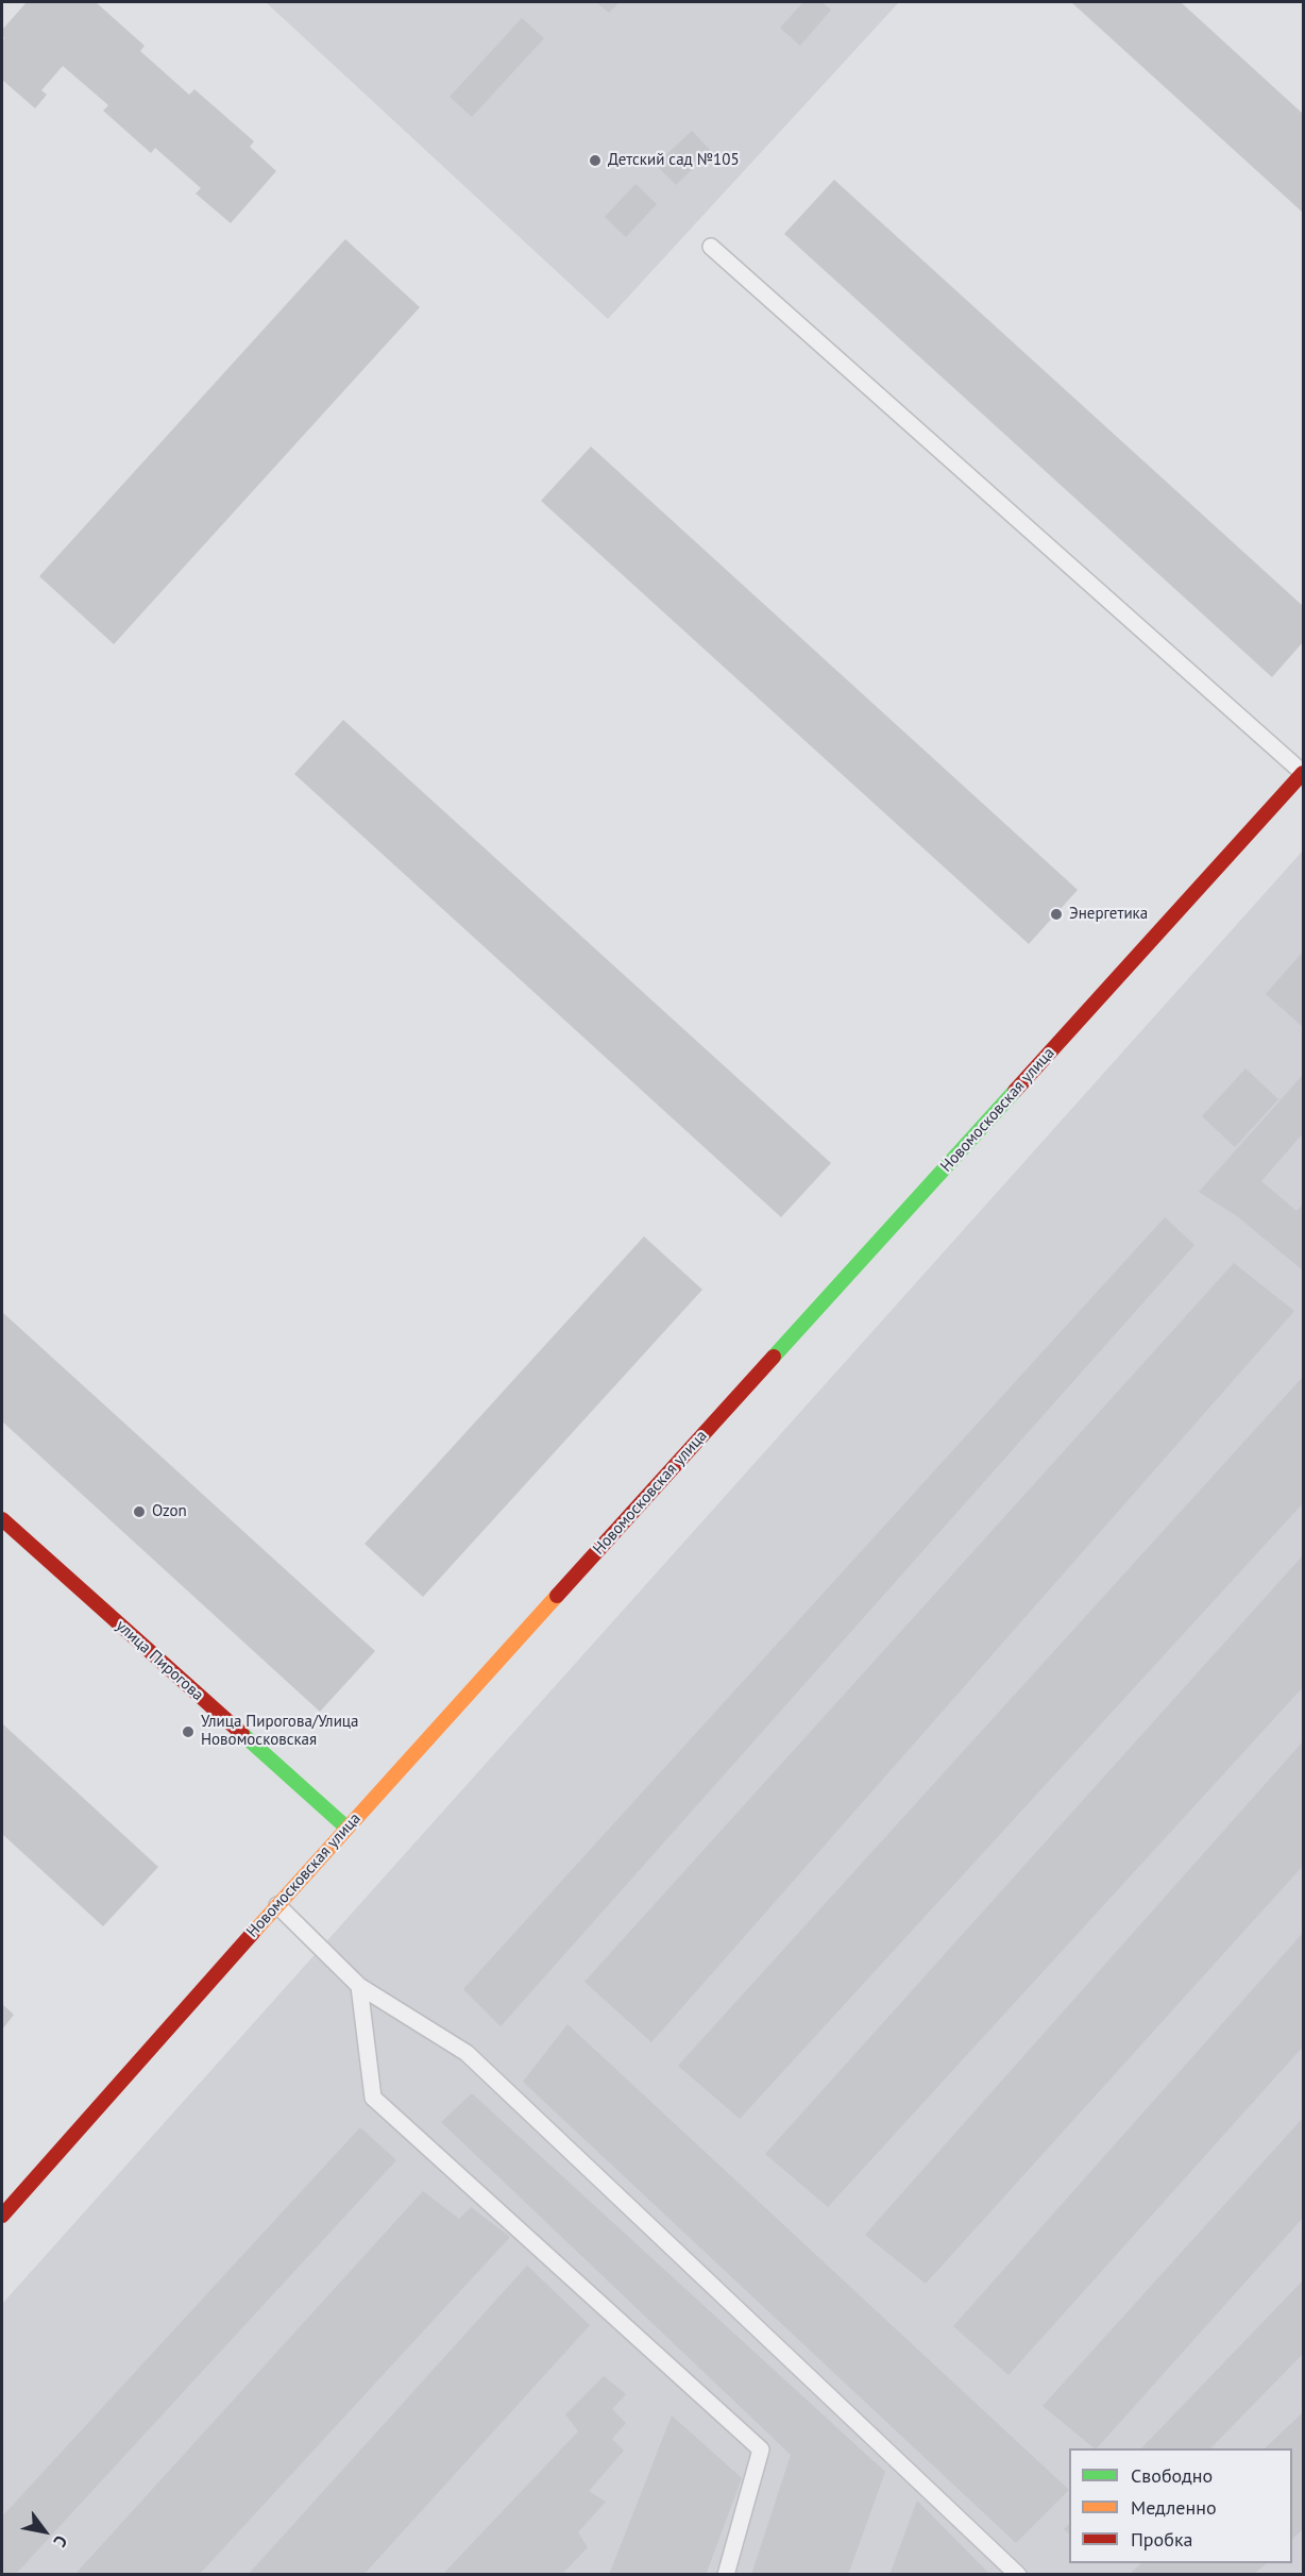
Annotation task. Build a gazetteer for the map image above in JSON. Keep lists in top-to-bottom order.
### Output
{
  "streets": {
    "street": ["Новомосковская улица", "улица Пирогова"]
  },
  "crossings": [
    ["Новомосковская улица", "улица Пирогова"]
  ],
  "places": [
    "Детский сад №105",
    "Энергетика",
    "Ozon",
    "Улица Пирогова/Улица Новомосковская"
  ],
  "legend": ["Свободно", "Медленно", "Пробка"],
  "north": "bottom right"
}
